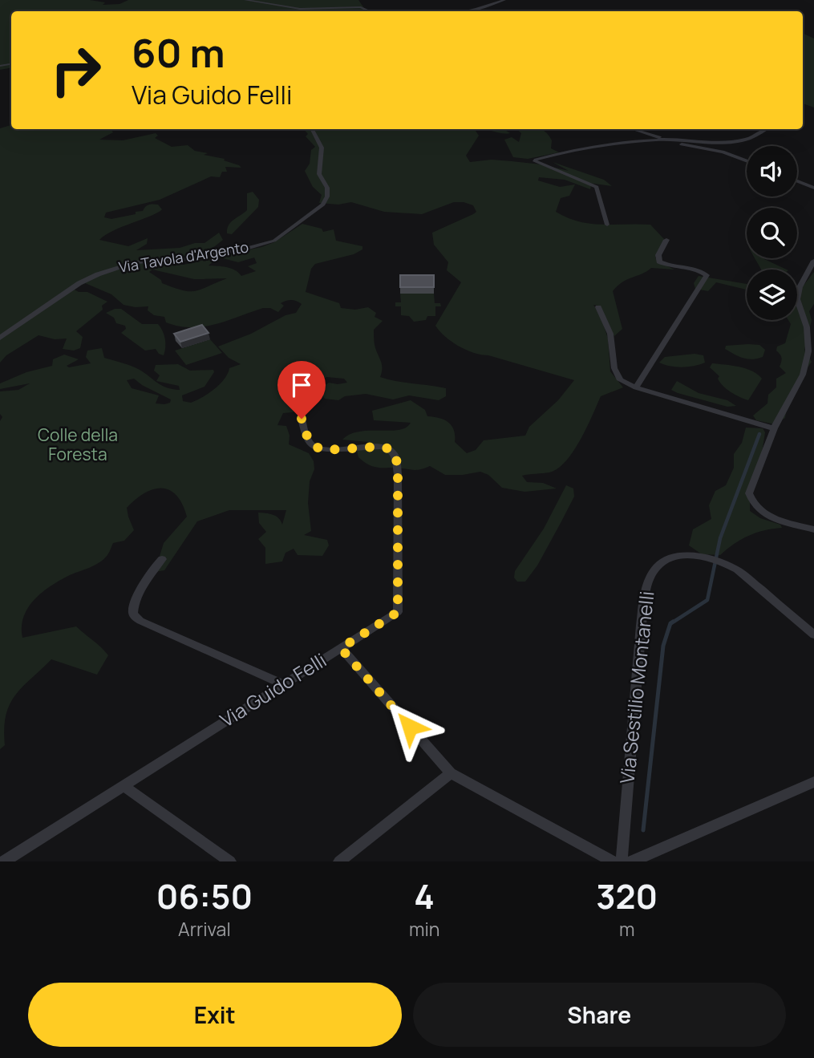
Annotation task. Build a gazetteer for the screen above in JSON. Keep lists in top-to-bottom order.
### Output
{
  "streets": {
    "street": ["Via Tavola d'Argento", "Via Sestilio Montanelli", "Via Guido Felli"]
  },
  "parks": ["Colle della Foresta"],
  "page": {
    "turn": ["60 m", "Via Guido Felli"],
    "eta": [
      "06:50",
      "Arrival",
      "4",
      "min",
      "320",
      "m"
    ],
    "buttons": ["Exit", "Share"]
  }
}
